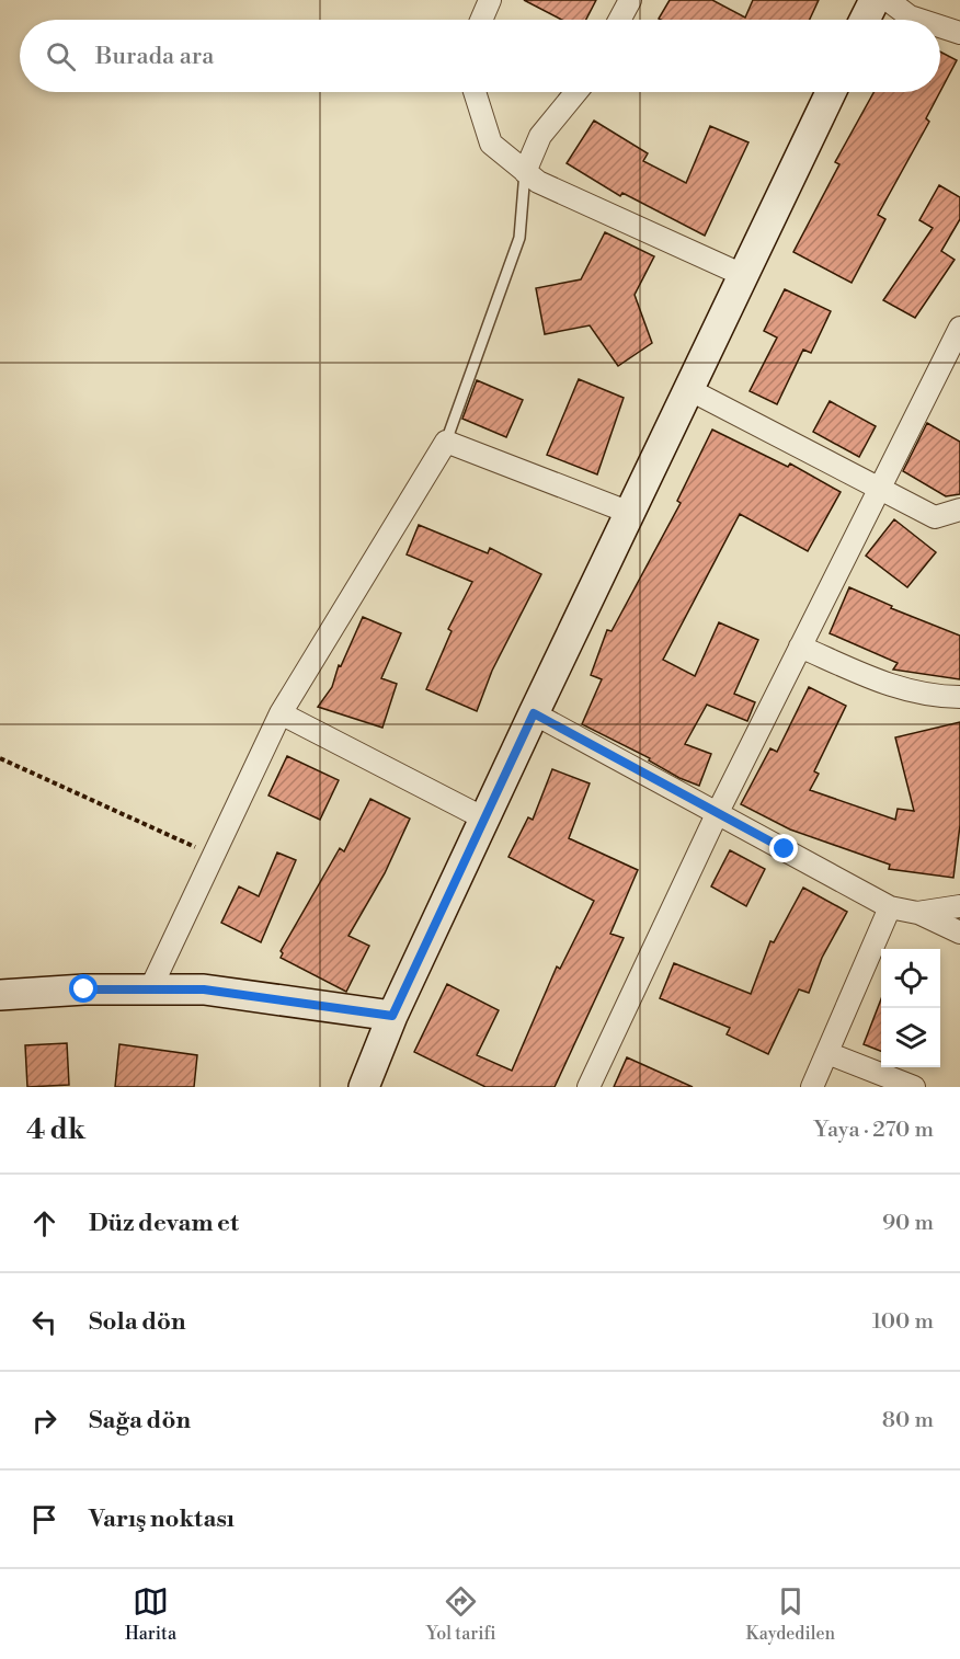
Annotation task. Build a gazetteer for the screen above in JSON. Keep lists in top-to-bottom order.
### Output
{
  "page": {
    "search": "Burada ara",
    "heading": ["4 dk", "Yaya · 270 m"],
    "list": [
      ["Düz devam et", "90 m"],
      ["Sola dön", "100 m"],
      ["Sağa dön", "80 m"],
      "Varış noktası"
    ],
    "nav": ["Harita", "Yol tarifi", "Kaydedilen"]
  }
}
